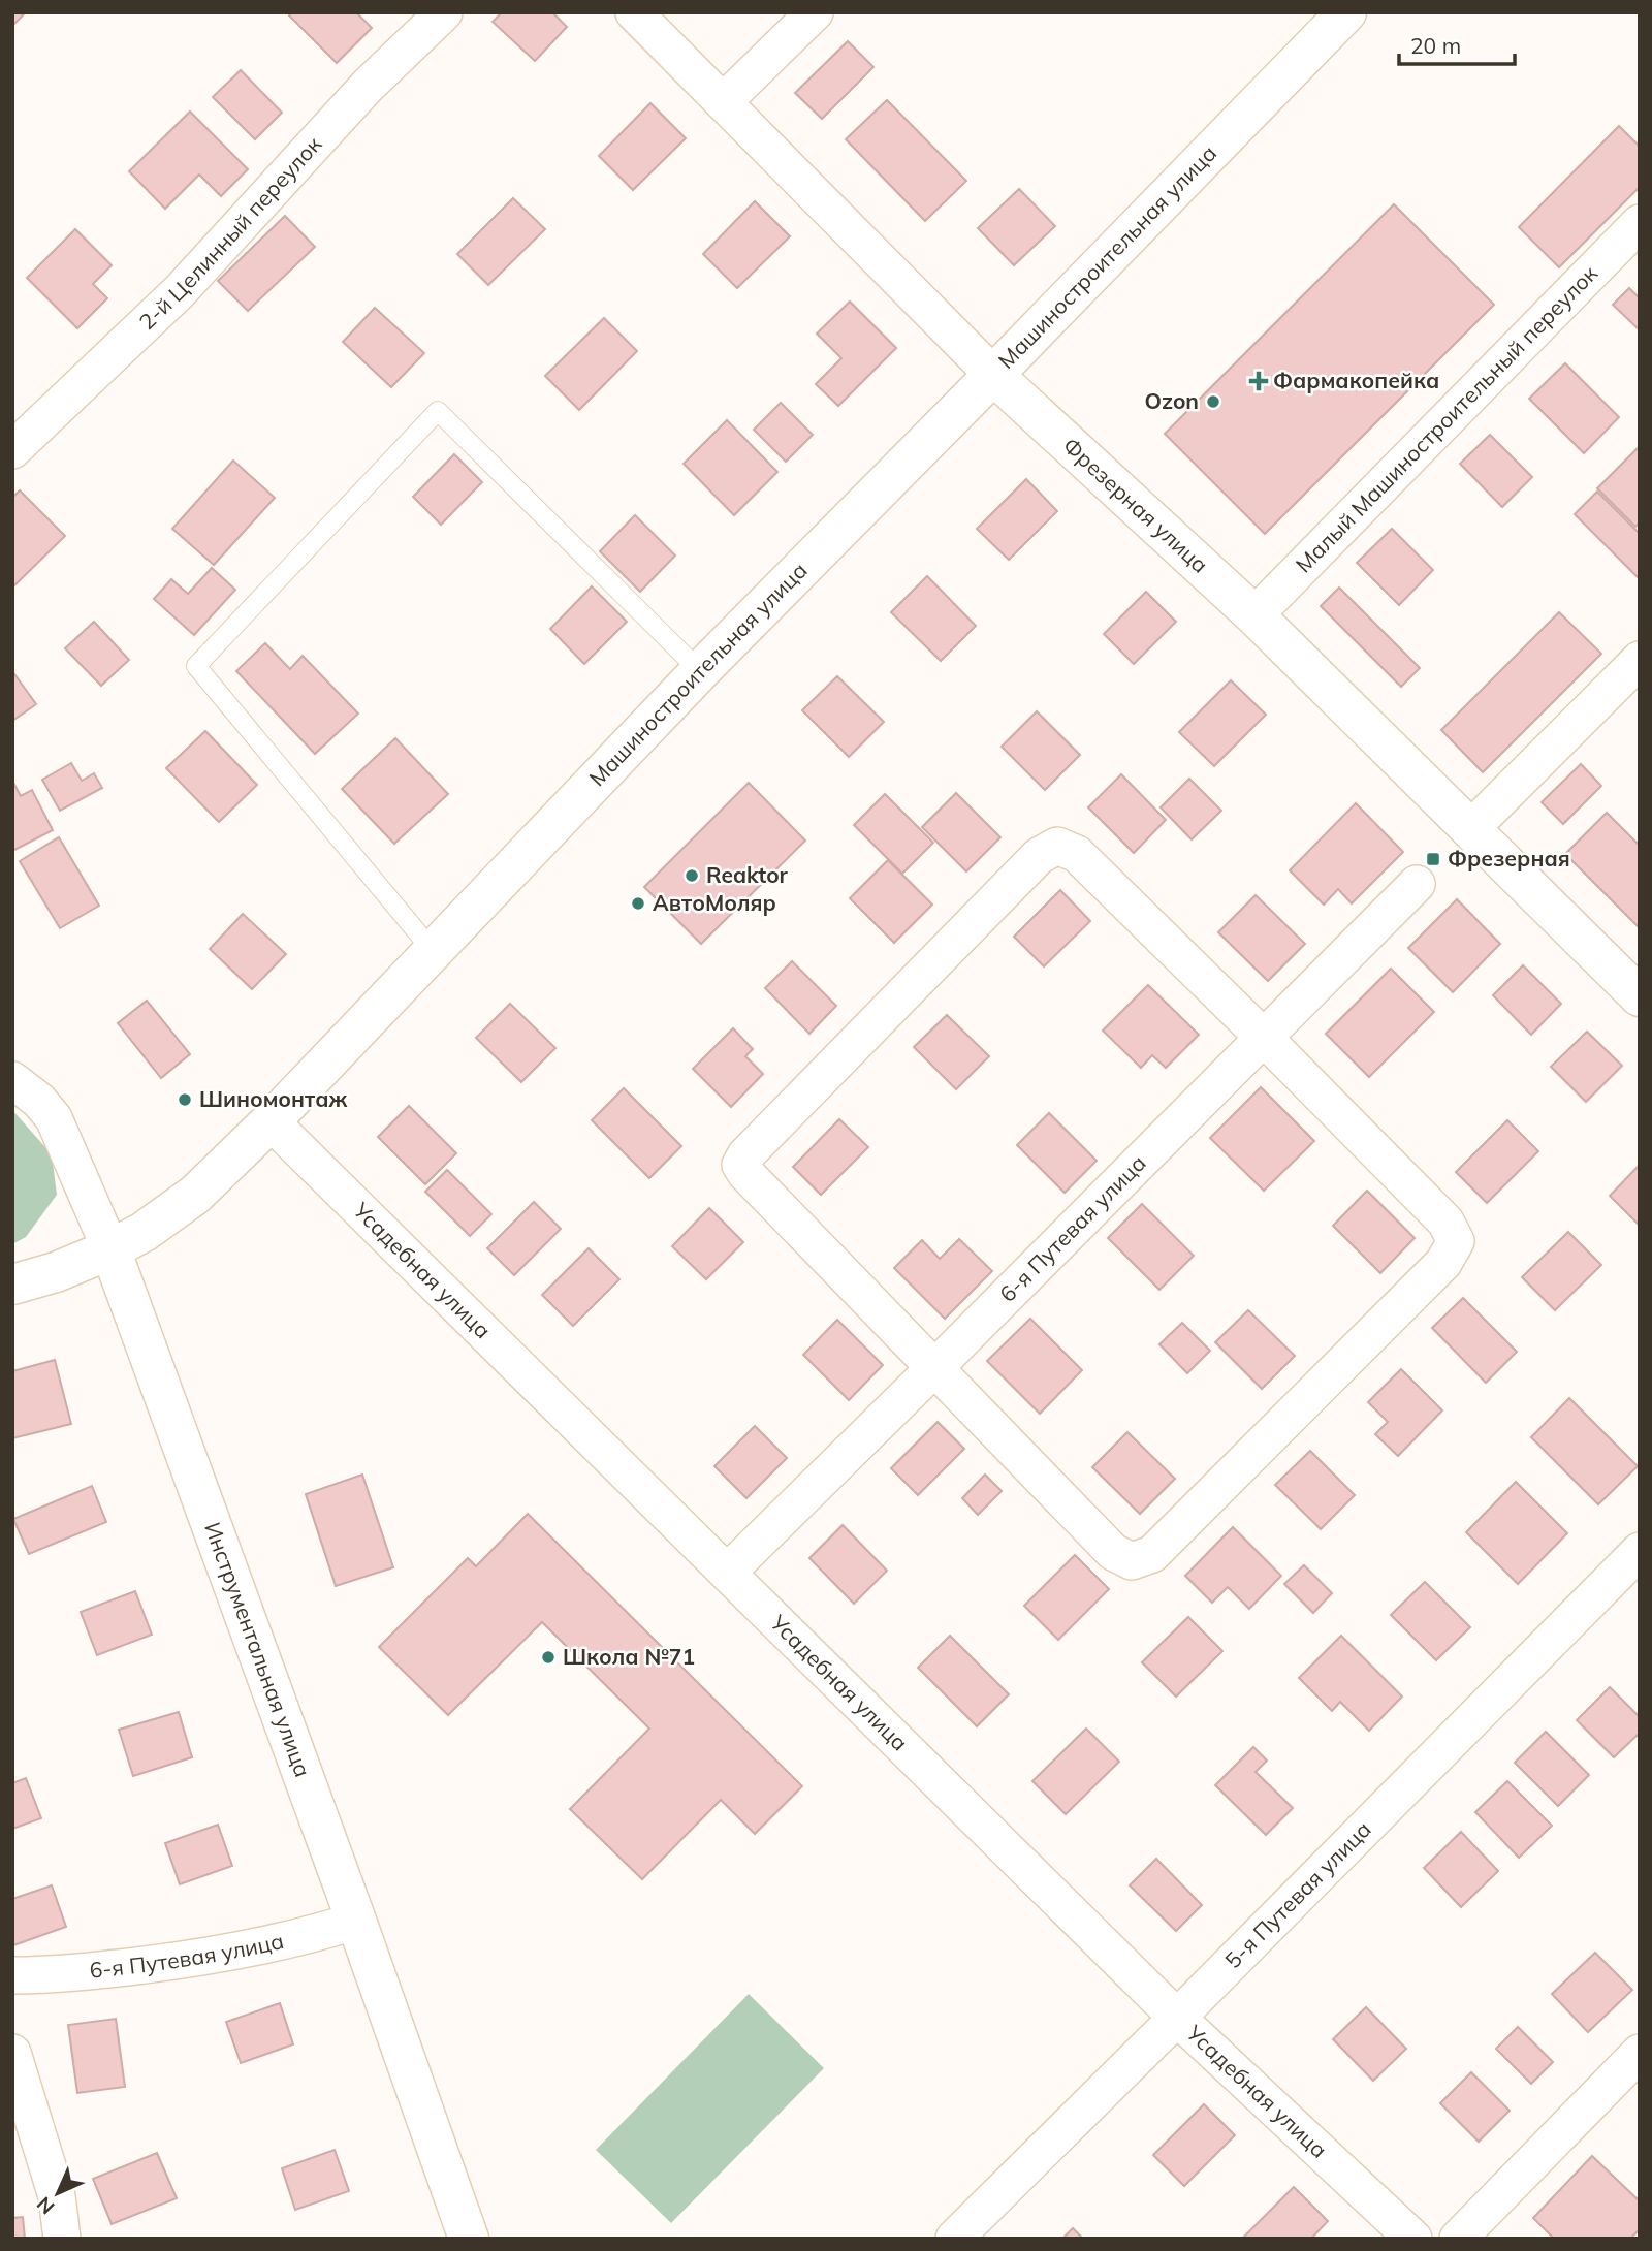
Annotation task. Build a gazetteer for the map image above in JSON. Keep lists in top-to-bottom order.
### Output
{
  "streets": {
    "main road": ["Машиностроительная улица", "Фрезерная улица", "Инструментальная улица"],
    "street": [
      "2-й Целинный переулок",
      "Малый Машиностроительный переулок",
      "6-я Путевая улица",
      "Усадебная улица",
      "5-я Путевая улица"
    ]
  },
  "crossings": [
    ["Машиностроительная улица", "Фрезерная улица"],
    ["Машиностроительная улица", "Усадебная улица"],
    ["Машиностроительная улица", "Инструментальная улица"],
    ["Малый Машиностроительный переулок", "Фрезерная улица"],
    ["6-я Путевая улица", "Усадебная улица"],
    ["6-я Путевая улица", "Инструментальная улица"],
    ["Усадебная улица", "5-я Путевая улица"]
  ],
  "places": {
    "health": ["Фармакопейка"],
    "other": [
      "Ozon",
      "Reaktor",
      "АвтоМоляр",
      "Шиномонтаж",
      "Школа №71"
    ],
    "transit": ["Фрезерная"]
  },
  "scale_bar": "20 m",
  "north": "bottom left"
}
